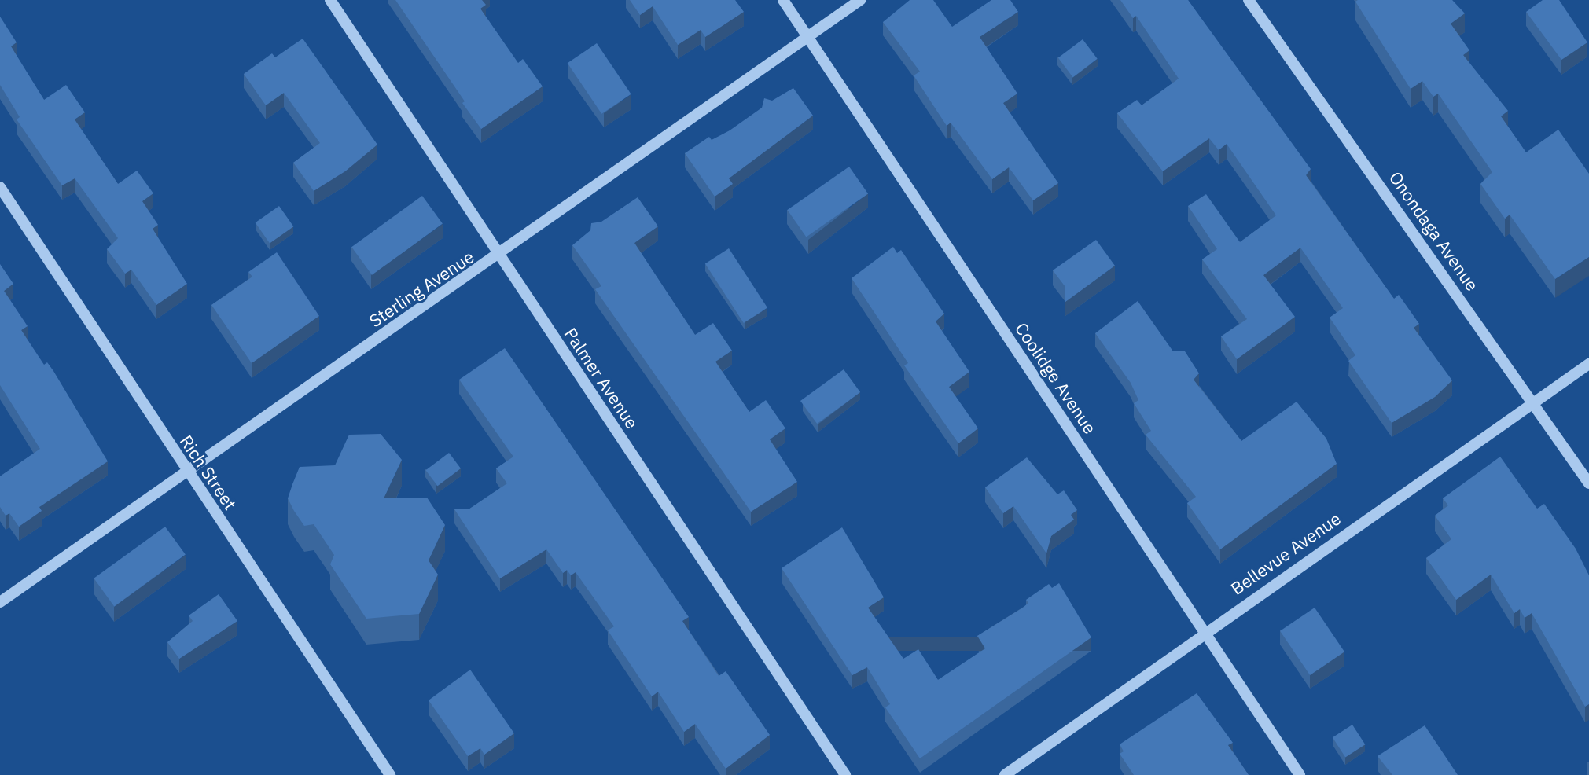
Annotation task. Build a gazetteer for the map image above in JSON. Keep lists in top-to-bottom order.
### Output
{
  "streets": {
    "street": [
      "Onondaga Avenue",
      "Sterling Avenue",
      "Palmer Avenue",
      "Coolidge Avenue",
      "Rich Street",
      "Bellevue Avenue"
    ]
  },
  "crossings": [
    ["Onondaga Avenue", "Bellevue Avenue"],
    ["Sterling Avenue", "Palmer Avenue"],
    ["Sterling Avenue", "Coolidge Avenue"],
    ["Sterling Avenue", "Rich Street"],
    ["Coolidge Avenue", "Bellevue Avenue"]
  ]
}
